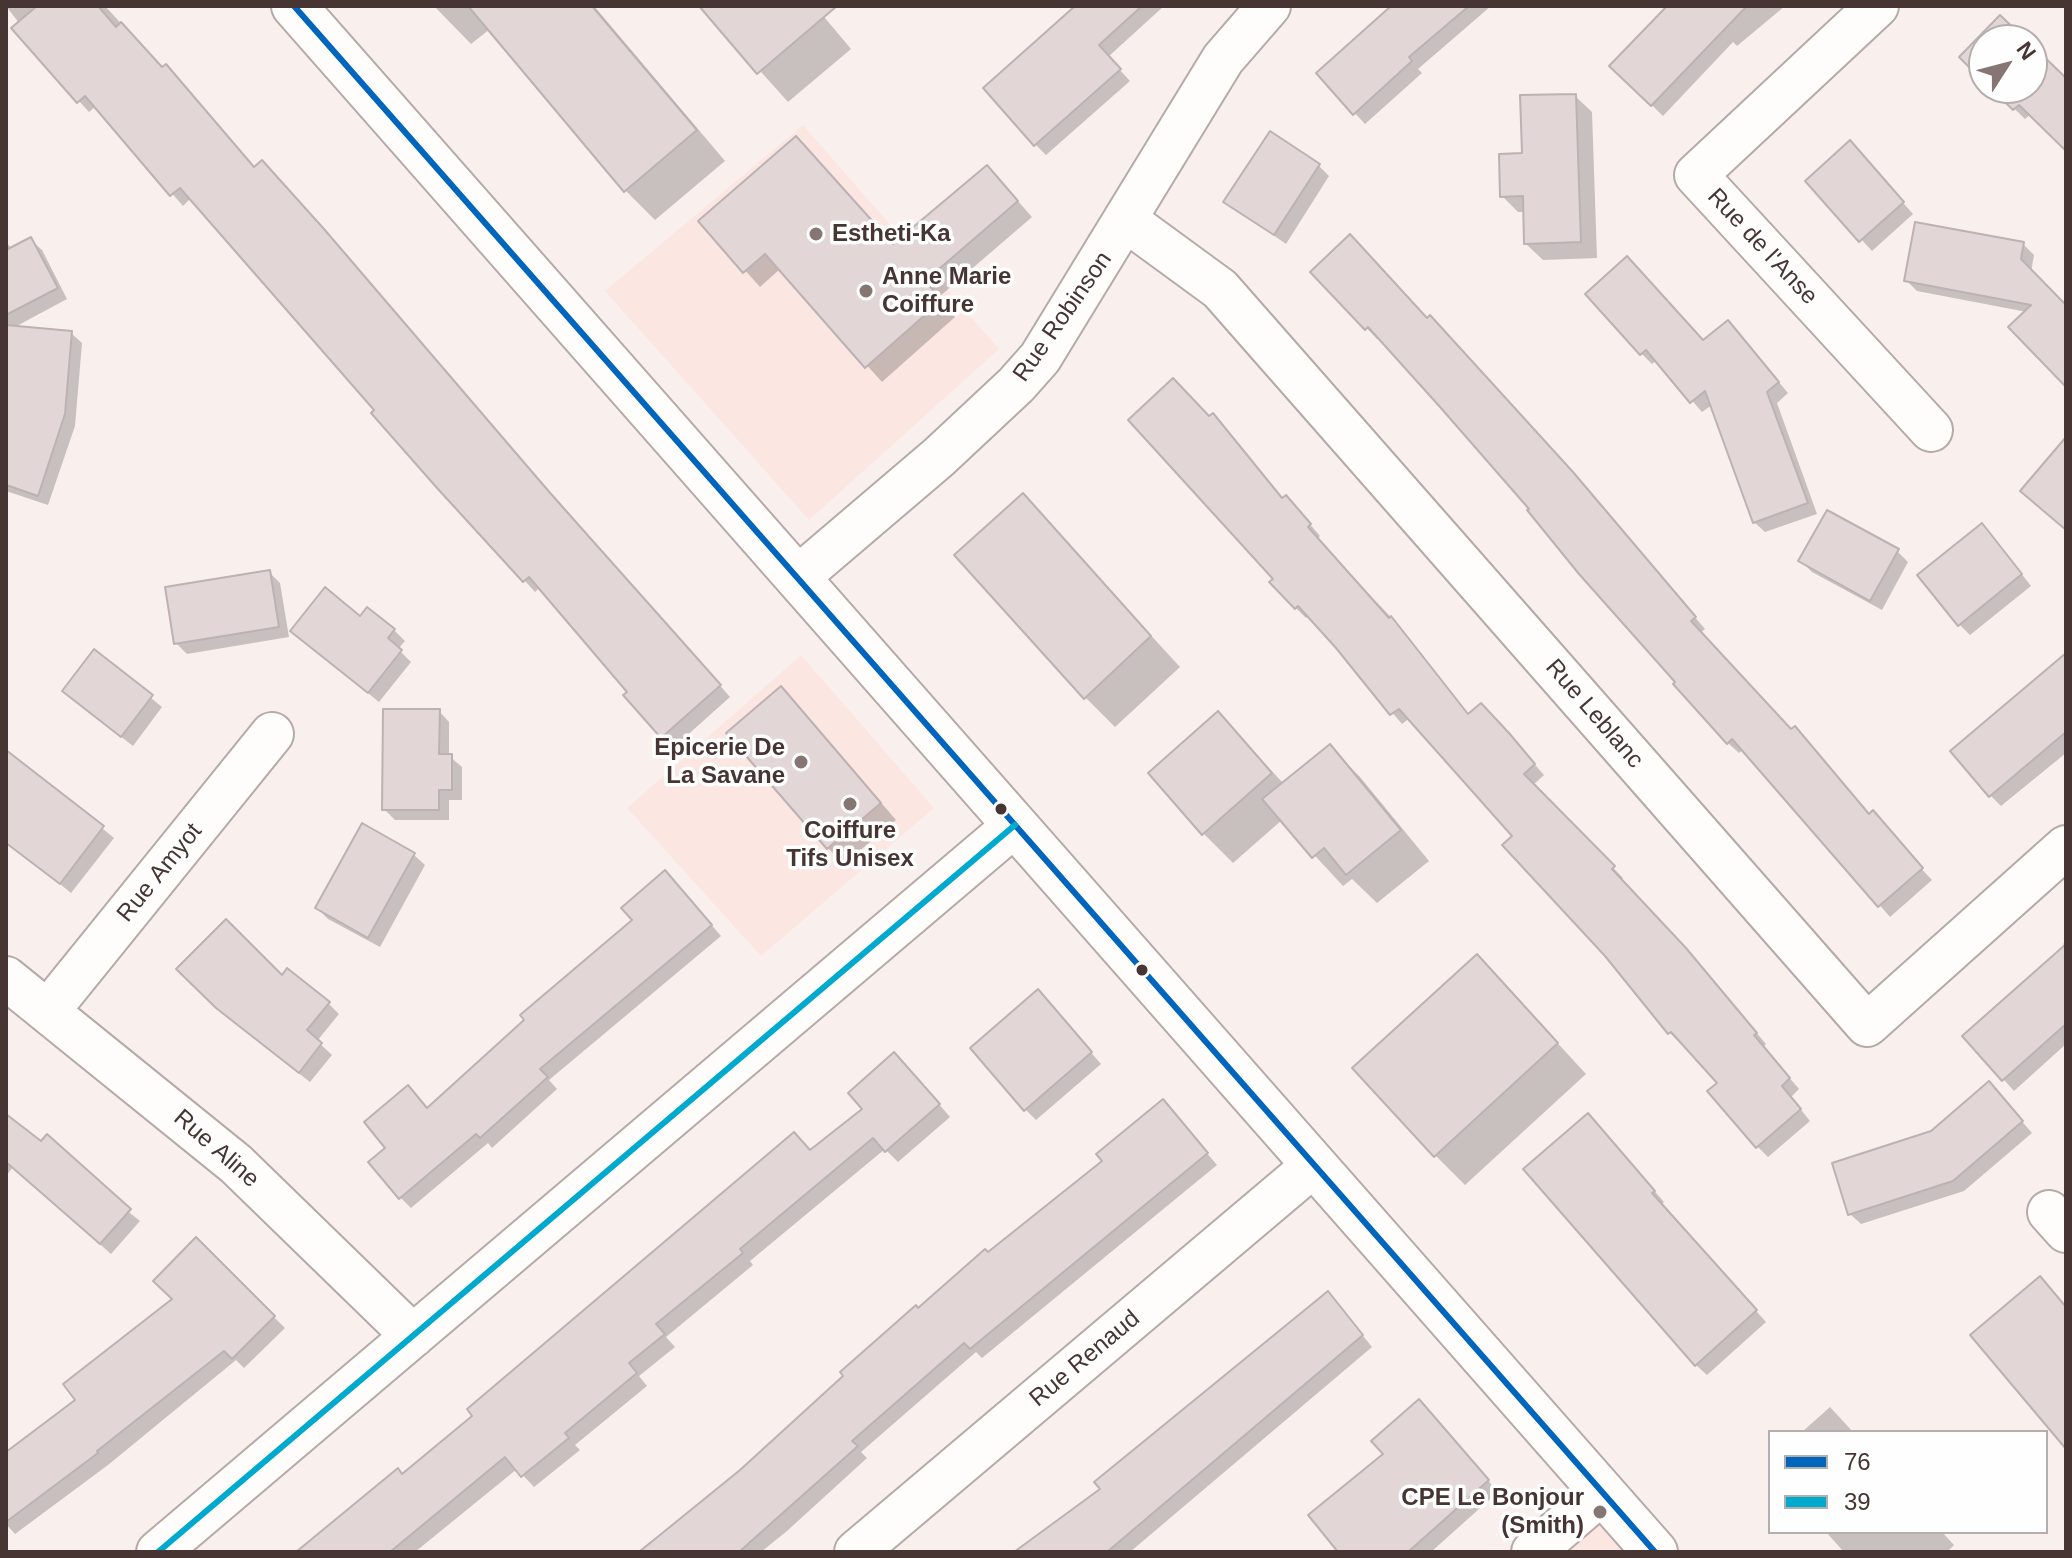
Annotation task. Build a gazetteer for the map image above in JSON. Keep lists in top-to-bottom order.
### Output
{
  "streets": {
    "street": [
      "Rue de l'Anse",
      "Rue Robinson",
      "Rue Leblanc",
      "Rue Amyot",
      "Rue Aline",
      "Rue Renaud"
    ]
  },
  "crossings": [
    ["Rue Robinson", "Rue Leblanc"],
    ["Rue Amyot", "Rue Aline"]
  ],
  "places": [
    "Estheti-Ka",
    "Anne Marie Coiffure",
    "Epicerie De La Savane",
    "Coiffure Tifs Unisex",
    "CPE Le Bonjour (Smith)"
  ],
  "lines": ["transit line 76", "transit line 39"],
  "legend": ["76", "39"],
  "north": "top right"
}
